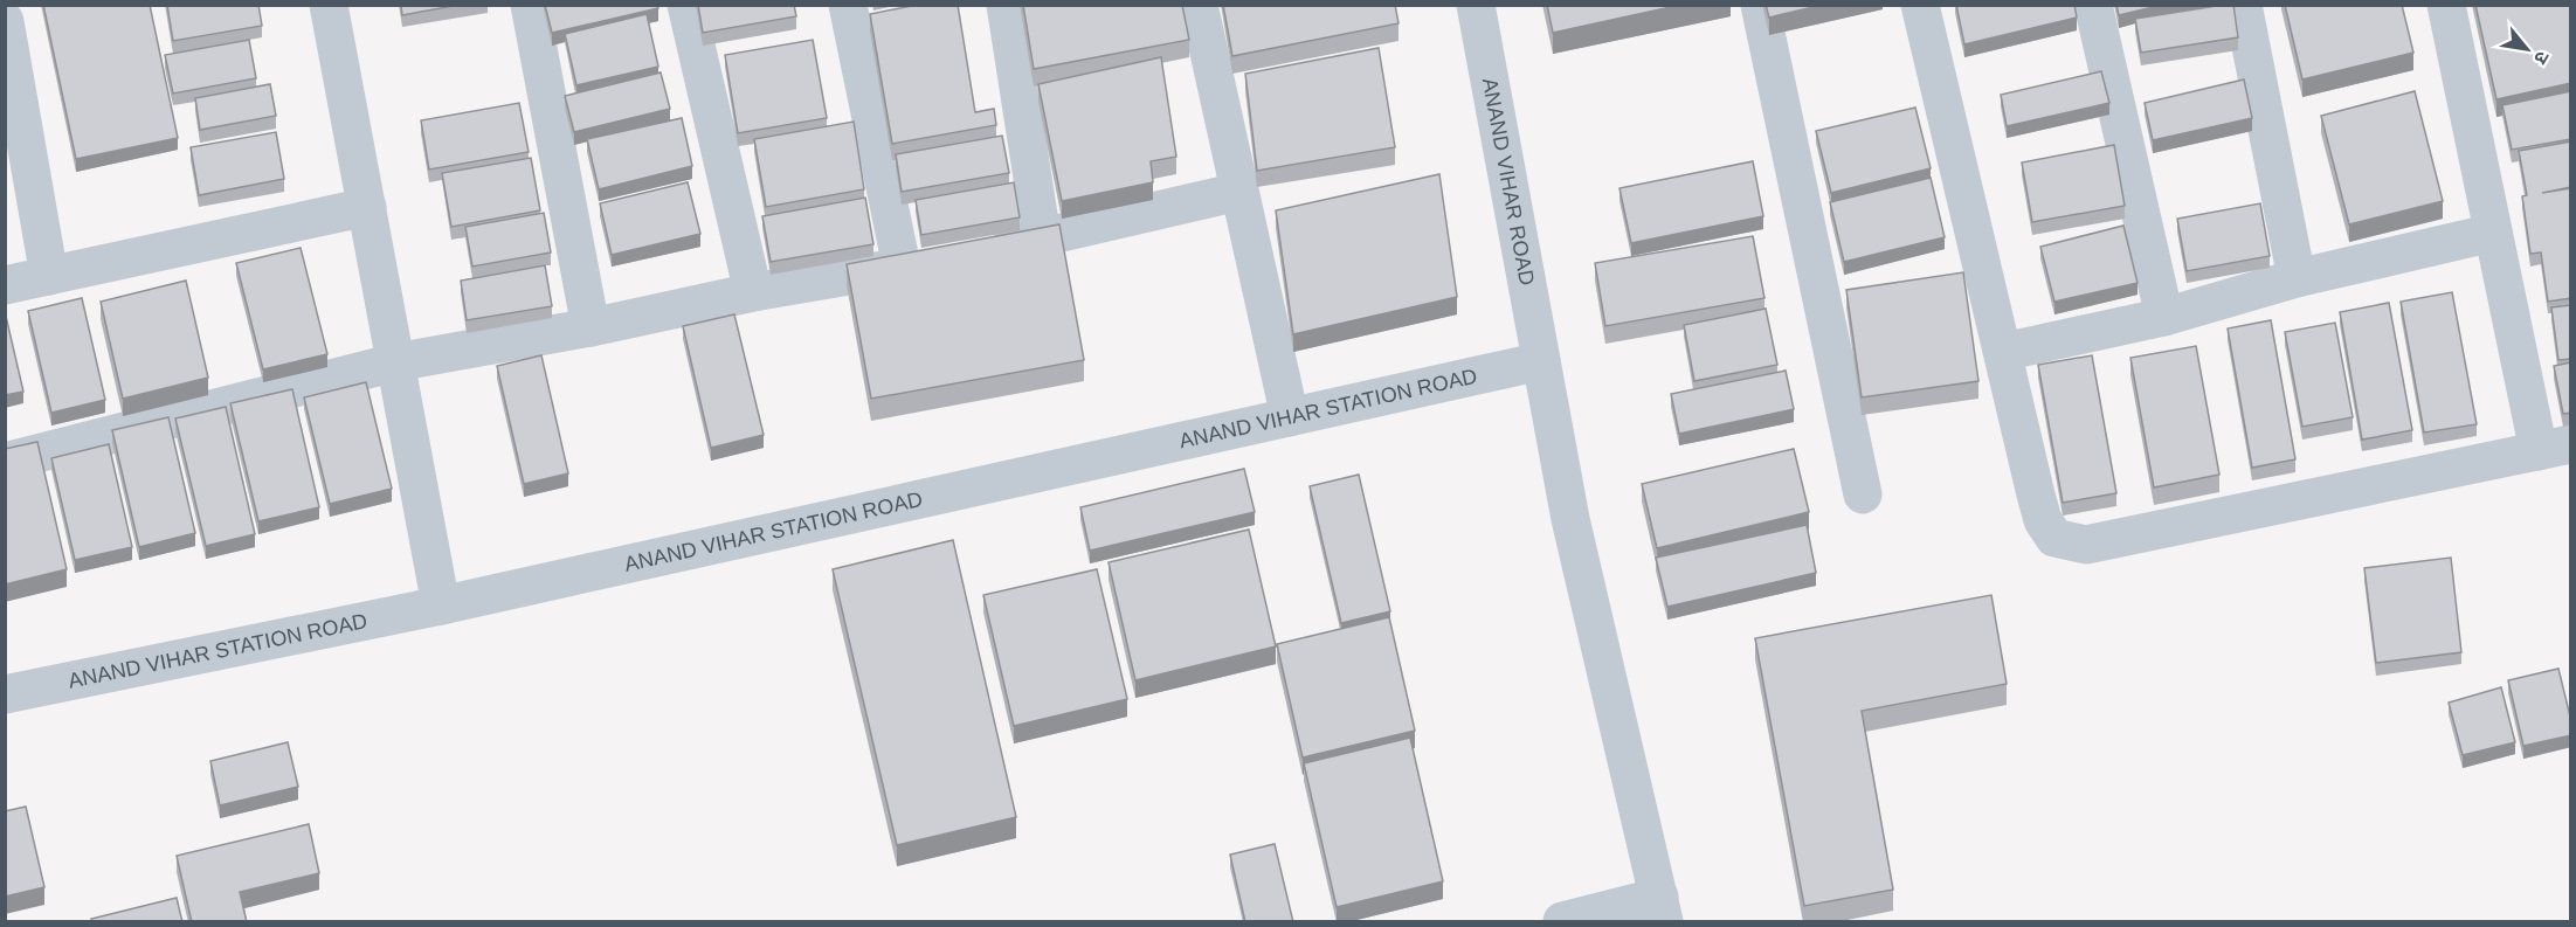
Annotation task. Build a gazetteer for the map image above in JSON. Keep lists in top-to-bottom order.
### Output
{
  "streets": {
    "street": ["ANAND VIHAR ROAD", "ANAND VIHAR STATION ROAD"]
  },
  "crossings": [
    ["ANAND VIHAR ROAD", "ANAND VIHAR STATION ROAD"]
  ],
  "north": "bottom right"
}
